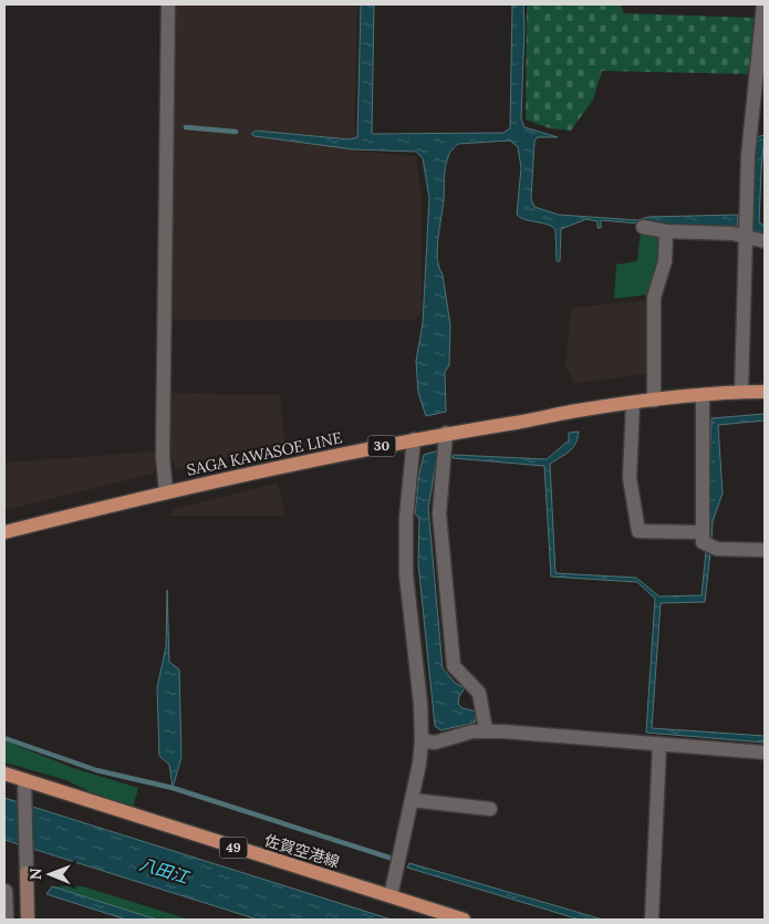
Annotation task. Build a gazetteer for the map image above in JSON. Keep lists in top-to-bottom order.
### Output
{
  "streets": {
    "main road": [
      "30",
      "SAGA KAWASOE LINE",
      "49",
      "佐賀空港線"
    ]
  },
  "water": ["八田江"],
  "north": "left"
}
